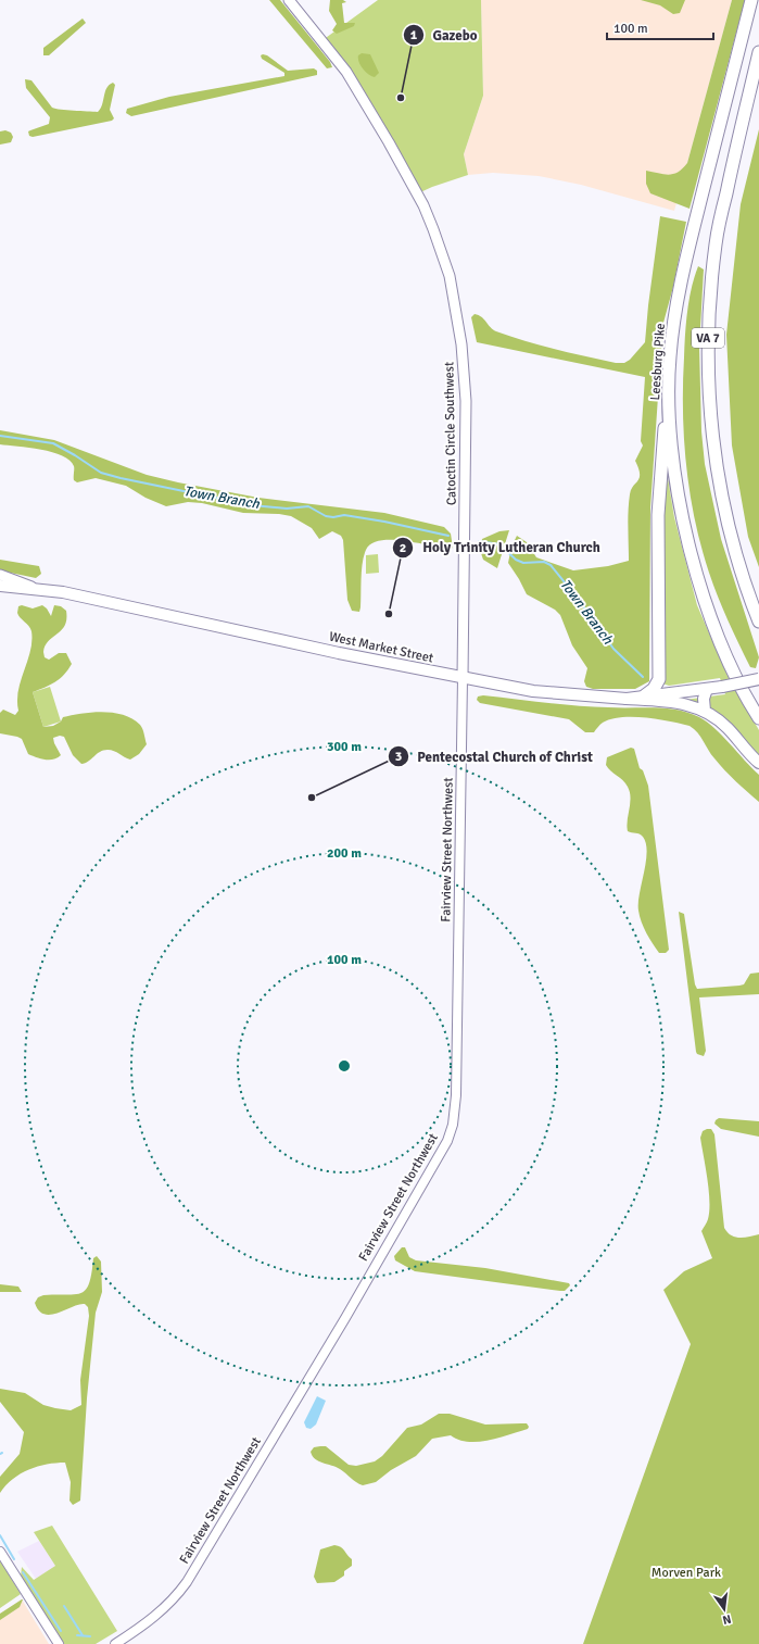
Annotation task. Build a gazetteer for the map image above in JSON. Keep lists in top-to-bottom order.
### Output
{
  "streets": {
    "highway": ["VA 7", "Leesburg Pike"],
    "main road": ["Catoctin Circle Southwest", "West Market Street"],
    "street": ["Fairview Street Northwest"]
  },
  "crossings": [
    ["Catoctin Circle Southwest", "West Market Street"],
    ["Catoctin Circle Southwest", "Fairview Street Northwest"],
    ["West Market Street", "Fairview Street Northwest"]
  ],
  "water": ["Town Branch"],
  "parks": ["Morven Park"],
  "places": ["Gazebo", "Holy Trinity Lutheran Church", "Pentecostal Church of Christ"],
  "scale_bar": "100 m",
  "north": "bottom",
  "rings": ["300 m", "200 m", "100 m"]
}
